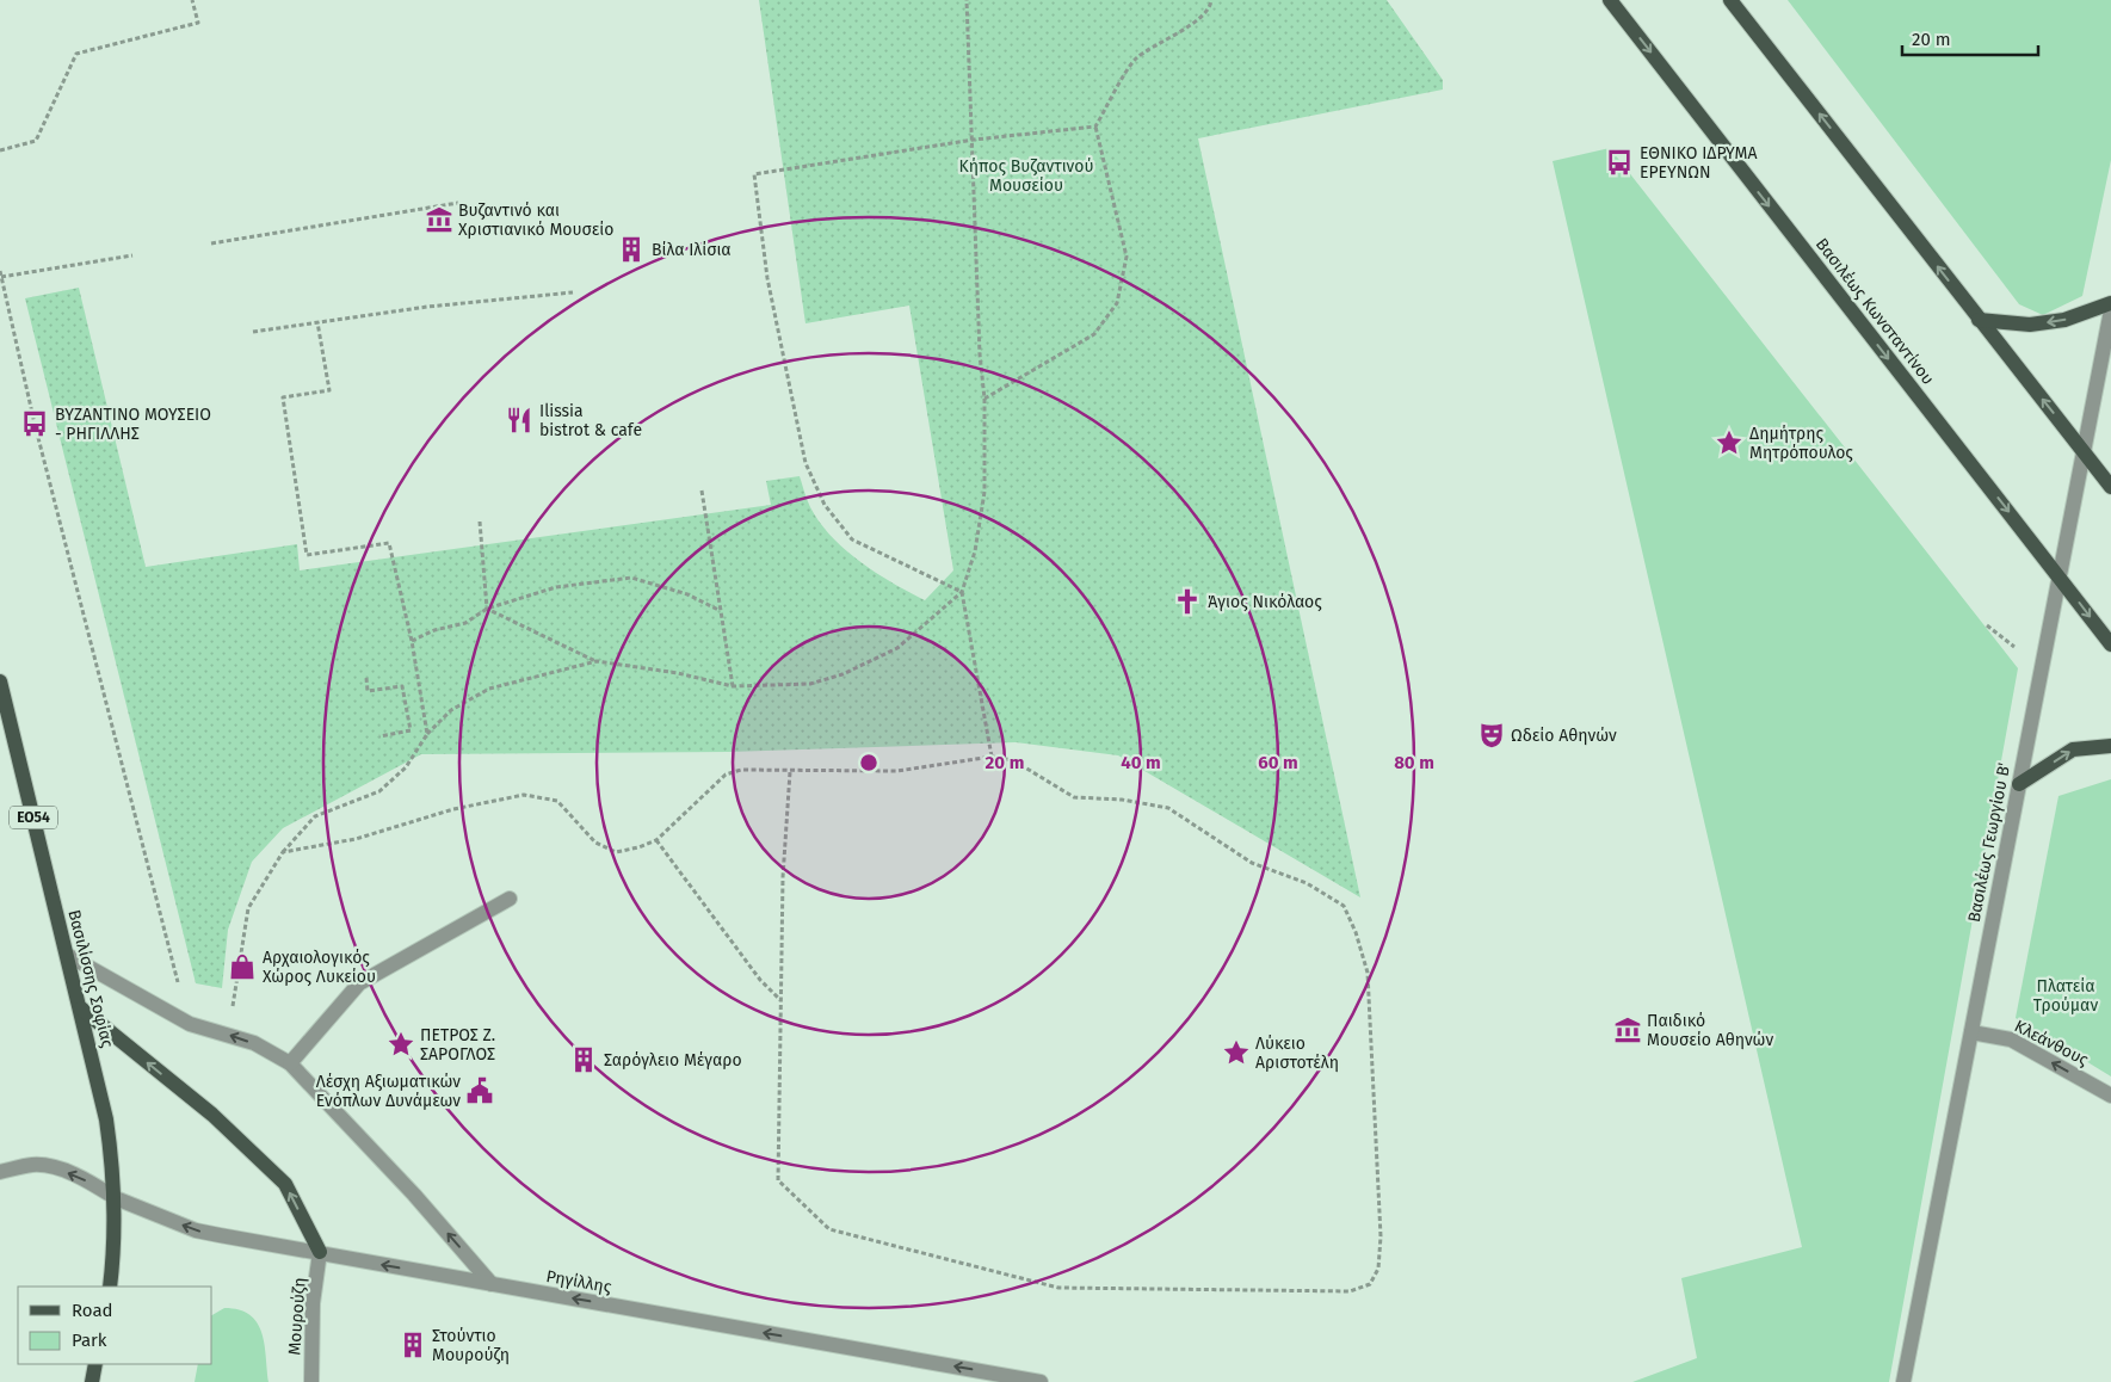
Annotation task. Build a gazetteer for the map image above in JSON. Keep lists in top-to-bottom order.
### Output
{
  "streets": {
    "main road": ["Βασιλέως Κωνσταντίνου", "ΕΟ54", "Βασιλίσσης Σοφίας"],
    "street": [
      "Βασιλέως Γεωργίου Β'",
      "Κλεάνθους",
      "Ρηγίλλης",
      "Μουρούζη"
    ]
  },
  "crossings": [
    ["Βασιλέως Κωνσταντίνου", "Βασιλέως Γεωργίου Β'"],
    ["Βασιλέως Γεωργίου Β'", "Κλεάνθους"],
    ["Βασιλίσσης Σοφίας", "Ρηγίλλης"],
    ["Ρηγίλλης", "Μουρούζη"]
  ],
  "one_way": ["Κλεάνθους", "Ρηγίλλης"],
  "parks": ["Κήπος Βυζαντινού Μουσείου", "Πλατεία Τρούμαν"],
  "places": {
    "bus stop": ["ΕΘΝΙΚΟ ΙΔΡΥΜΑ ΕΡΕΥΝΩΝ", "ΒΥΖΑΝΤΙΝΟ ΜΟΥΣΕΙΟ - ΡΗΓΙΛΛΗΣ"],
    "museum": ["Βυζαντινό και Χριστιανικό Μουσείο", "Παιδικό Μουσείο Αθηνών"],
    "building": ["Βίλα Ιλίσια", "Σαρόγλειο Μέγαρο", "Στούντιο Μουρούζη"],
    "restaurant": ["Ilissia bistrot & cafe"],
    "place": ["Δημήτρης Μητρόπουλος", "ΠΕΤΡΟΣ Ζ. ΣΑΡΟΓΛΟΣ", "Λύκειο Αριστοτέλη"],
    "church": ["Άγιος Νικόλαος"],
    "theatre": ["Ωδείο Αθηνών"],
    "shop": ["Αρχαιολογικός Χώρος Λυκείου"],
    "public building": ["Λέσχη Αξιωματικών Ενόπλων Δυνάμεων"]
  },
  "legend": ["Road", "Park"],
  "scale_bar": "20 m",
  "rings": [
    "20 m",
    "40 m",
    "60 m",
    "80 m"
  ]
}
